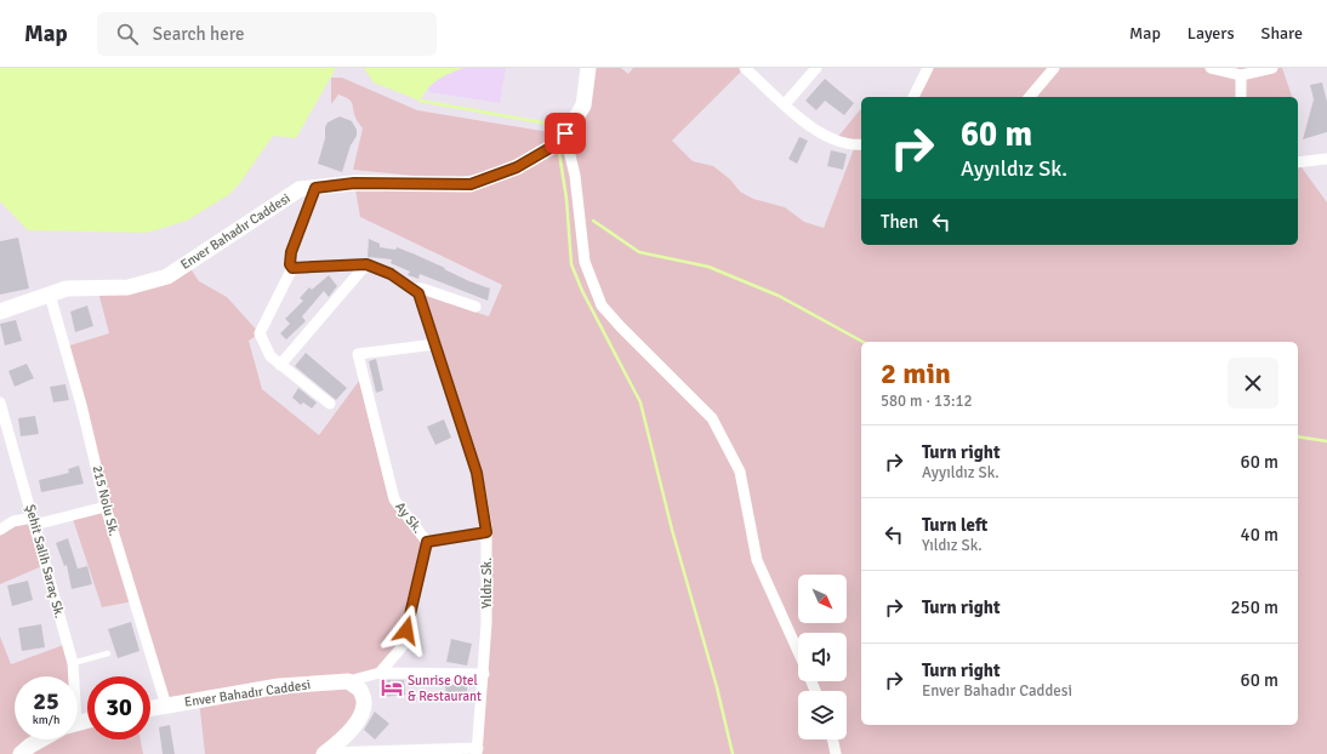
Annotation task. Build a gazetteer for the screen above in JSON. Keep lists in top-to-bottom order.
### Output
{
  "streets": {
    "main road": ["Enver Bahadır Caddesi"],
    "street": [
      "215 Nolu Sk.",
      "Ay Sk.",
      "Şehit Salih Saraç Sk.",
      "Yıldız Sk."
    ]
  },
  "crossings": [
    ["Enver Bahadır Caddesi", "215 Nolu Sk."],
    ["Ay Sk.", "Yıldız Sk."]
  ],
  "places": {
    "hotel": ["Sunrise Otel & Restaurant"]
  },
  "north": "bottom right",
  "page": {
    "header": "Map",
    "search": "Search here",
    "nav": ["Map", "Layers", "Share"],
    "turn": ["60 m", "Ayyıldız Sk."],
    "then": "Then",
    "heading": ["2 min", "580 m · 13:12"],
    "list": [
      {
        "name": "Turn right",
        "note": "Ayyıldız Sk.",
        "value": "60 m"
      },
      {
        "name": "Turn left",
        "note": "Yıldız Sk.",
        "value": "40 m"
      },
      {
        "name": "Turn right",
        "value": "250 m"
      },
      {
        "name": "Turn right",
        "note": "Enver Bahadır Caddesi",
        "value": "60 m"
      }
    ],
    "speed": "25 km/h",
    "limit": "30"
  }
}
